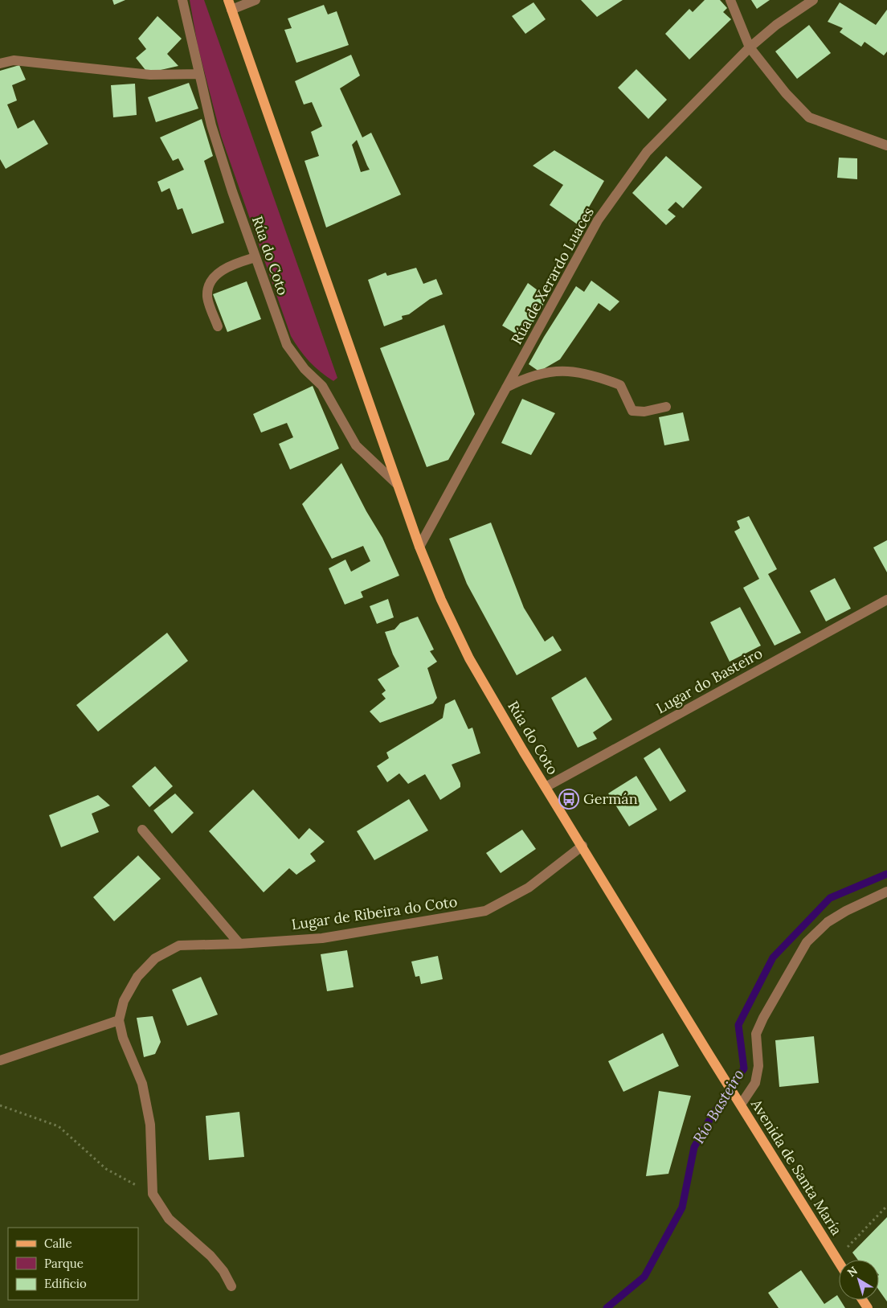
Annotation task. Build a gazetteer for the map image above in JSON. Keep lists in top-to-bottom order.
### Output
{
  "streets": {
    "main road": ["Rúa do Coto", "Avenida de Santa María"],
    "street": ["Rúa de Xerardo Luaces", "Lugar do Basteiro", "Lugar de Ribeira do Coto"]
  },
  "crossings": [
    ["Rúa do Coto", "Rúa de Xerardo Luaces"],
    ["Rúa do Coto", "Lugar do Basteiro"],
    ["Rúa do Coto", "Lugar de Ribeira do Coto"],
    ["Rúa do Coto", "Avenida de Santa María"]
  ],
  "water": ["Río Basteiro"],
  "places": {
    "bus stop": ["Germán"]
  },
  "legend": ["Calle", "Parque", "Edificio"],
  "north": "top left"
}
